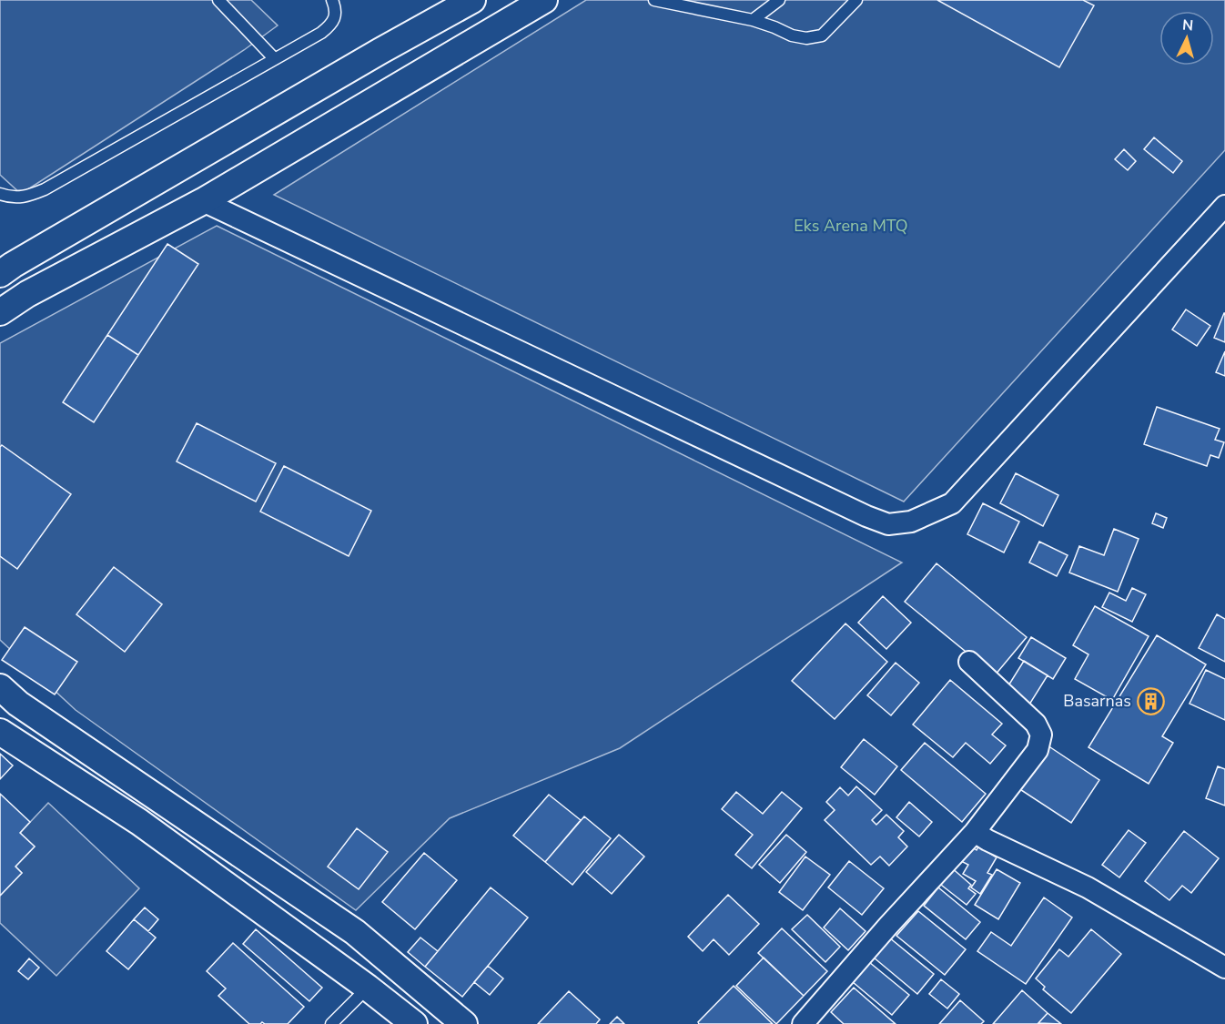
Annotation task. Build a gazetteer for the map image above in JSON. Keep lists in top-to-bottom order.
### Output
{
  "parks": ["Eks Arena MTQ"],
  "places": {
    "building": ["Basarnas"]
  },
  "north": "top"
}
